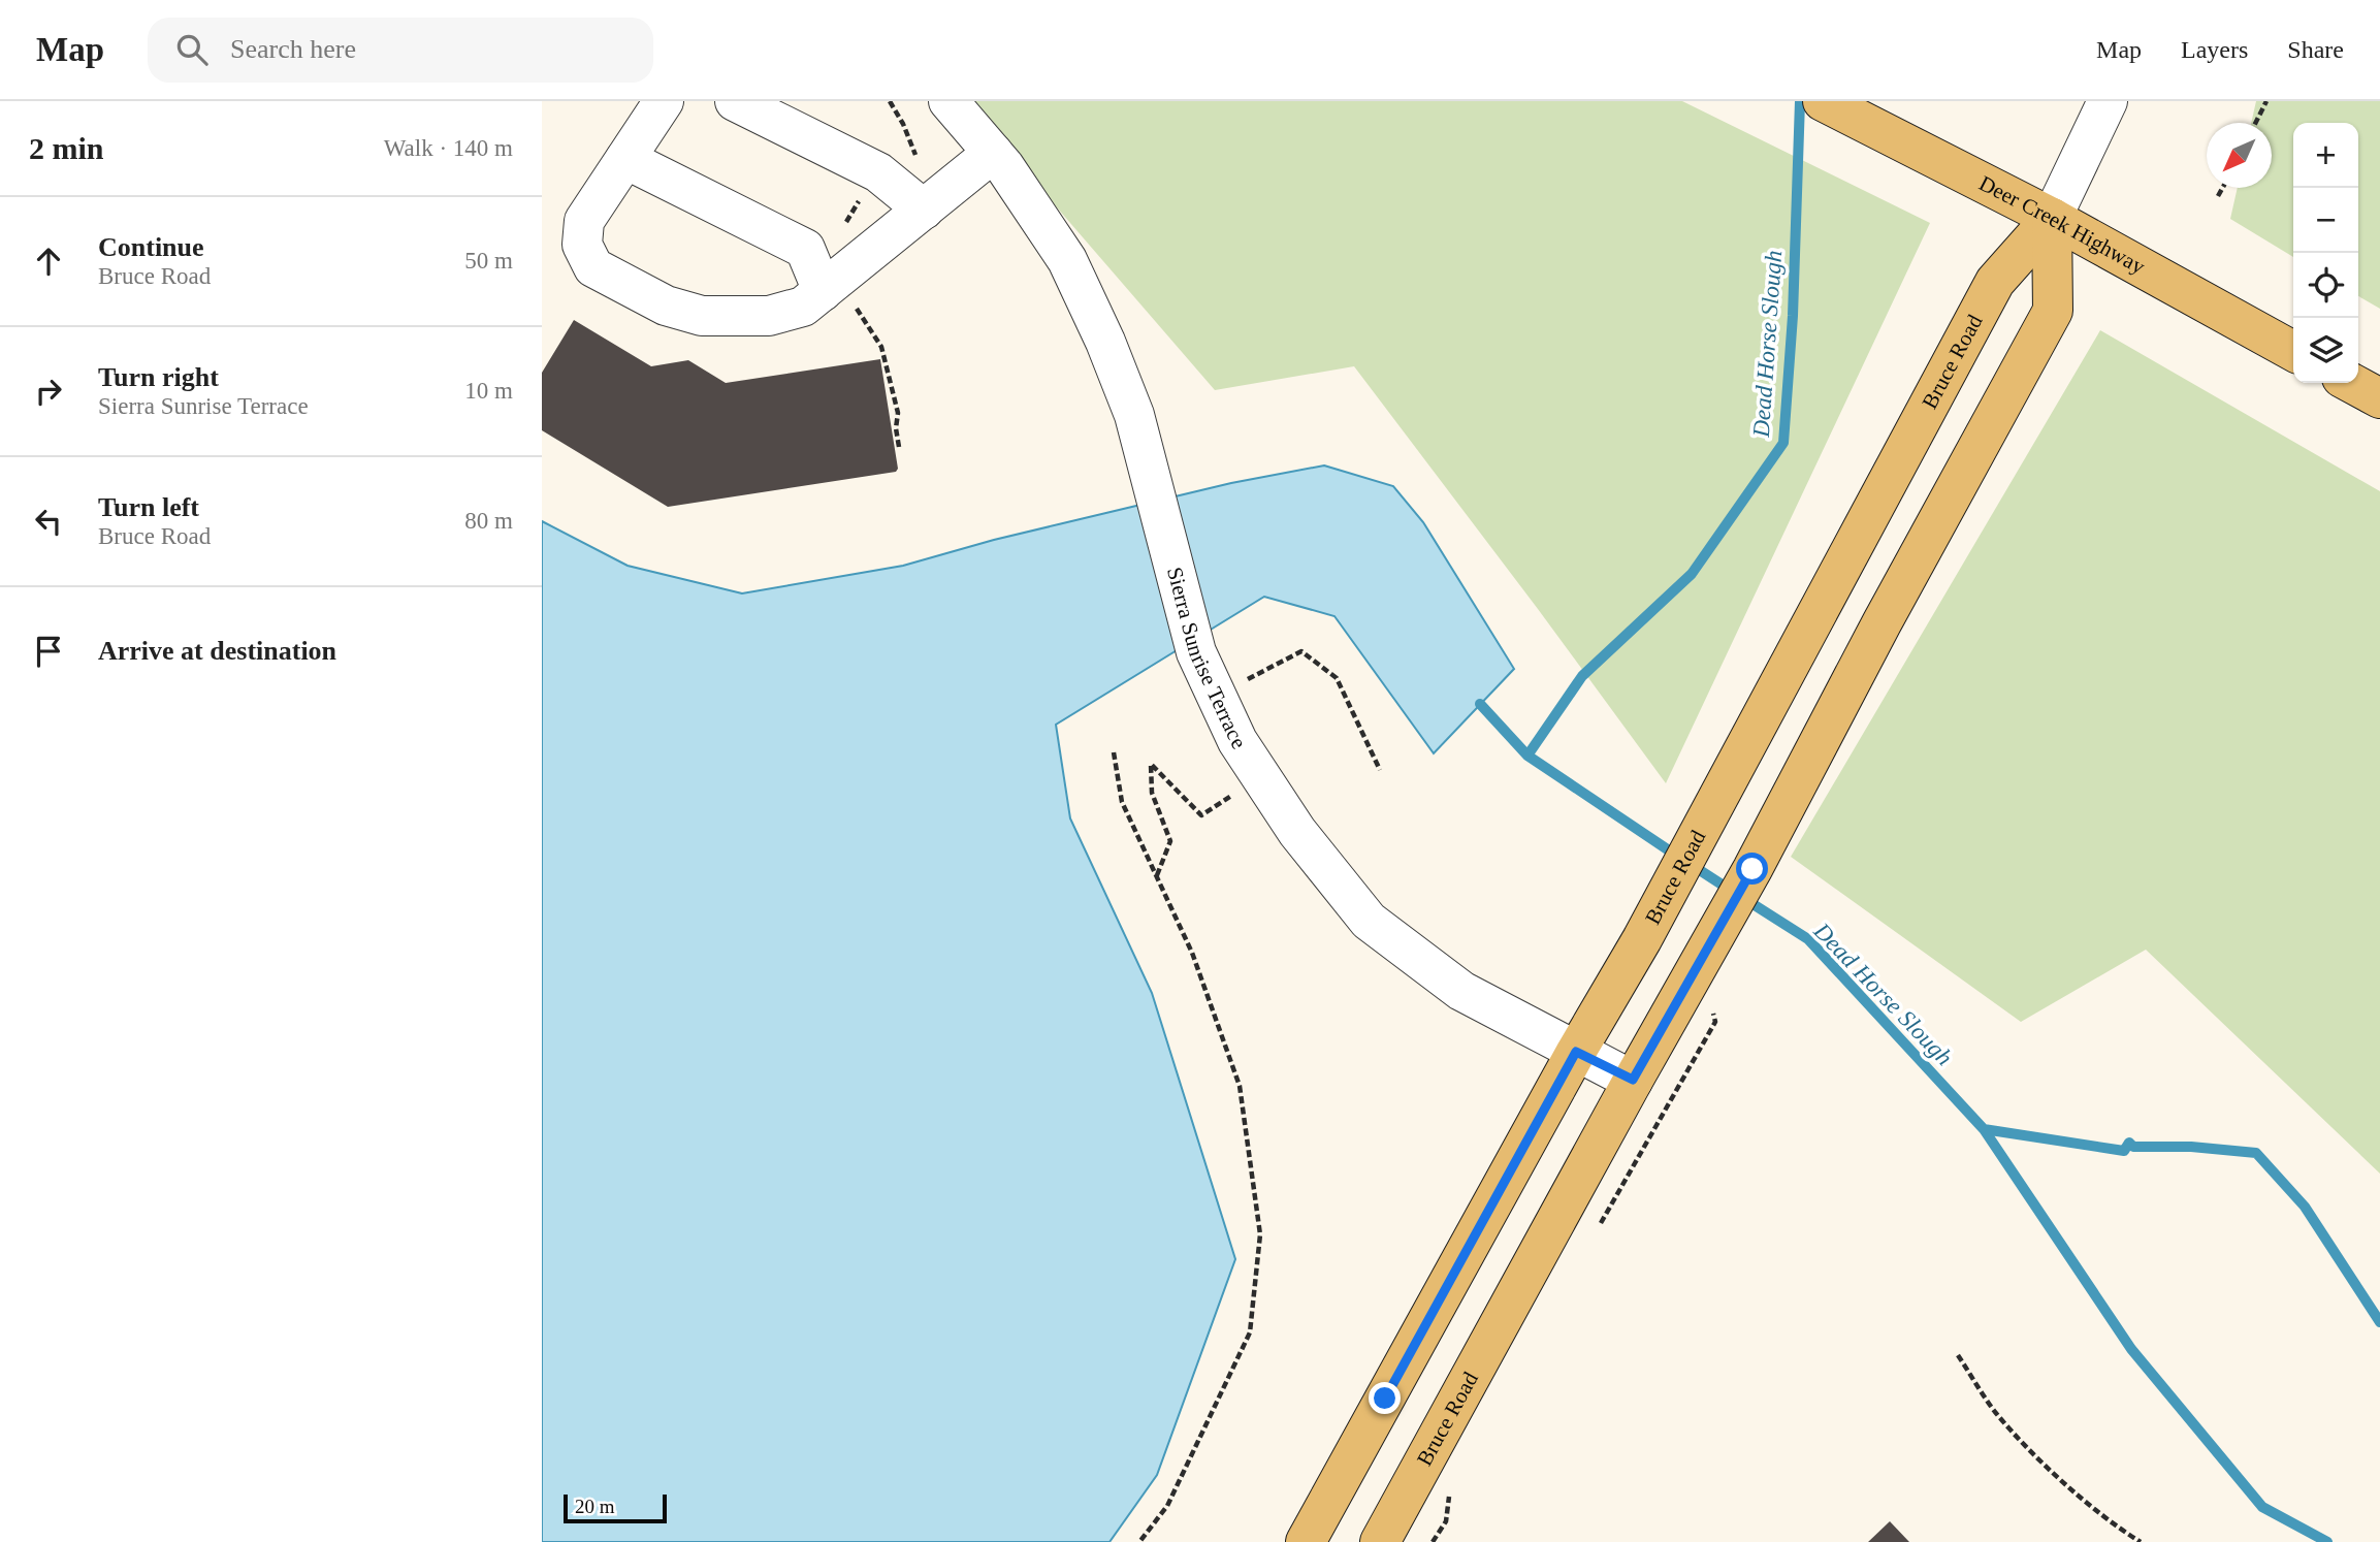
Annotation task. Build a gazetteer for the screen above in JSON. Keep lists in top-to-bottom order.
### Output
{
  "streets": {
    "main road": ["Deer Creek Highway", "Bruce Road"],
    "street": ["Sierra Sunrise Terrace"]
  },
  "crossings": [
    ["Deer Creek Highway", "Bruce Road"],
    ["Bruce Road", "Sierra Sunrise Terrace"]
  ],
  "water": ["Dead Horse Slough"],
  "scale_bar": "20 m",
  "north": "bottom left",
  "page": {
    "header": "Map",
    "search": "Search here",
    "nav": ["Map", "Layers", "Share"],
    "heading": ["2 min", "Walk · 140 m"],
    "map_buttons": ["+", "−"],
    "list": [
      ["Continue", "Bruce Road", "50 m"],
      ["Turn right", "Sierra Sunrise Terrace", "10 m"],
      ["Turn left", "Bruce Road", "80 m"],
      "Arrive at destination"
    ],
    "scale": "20 m"
  }
}
